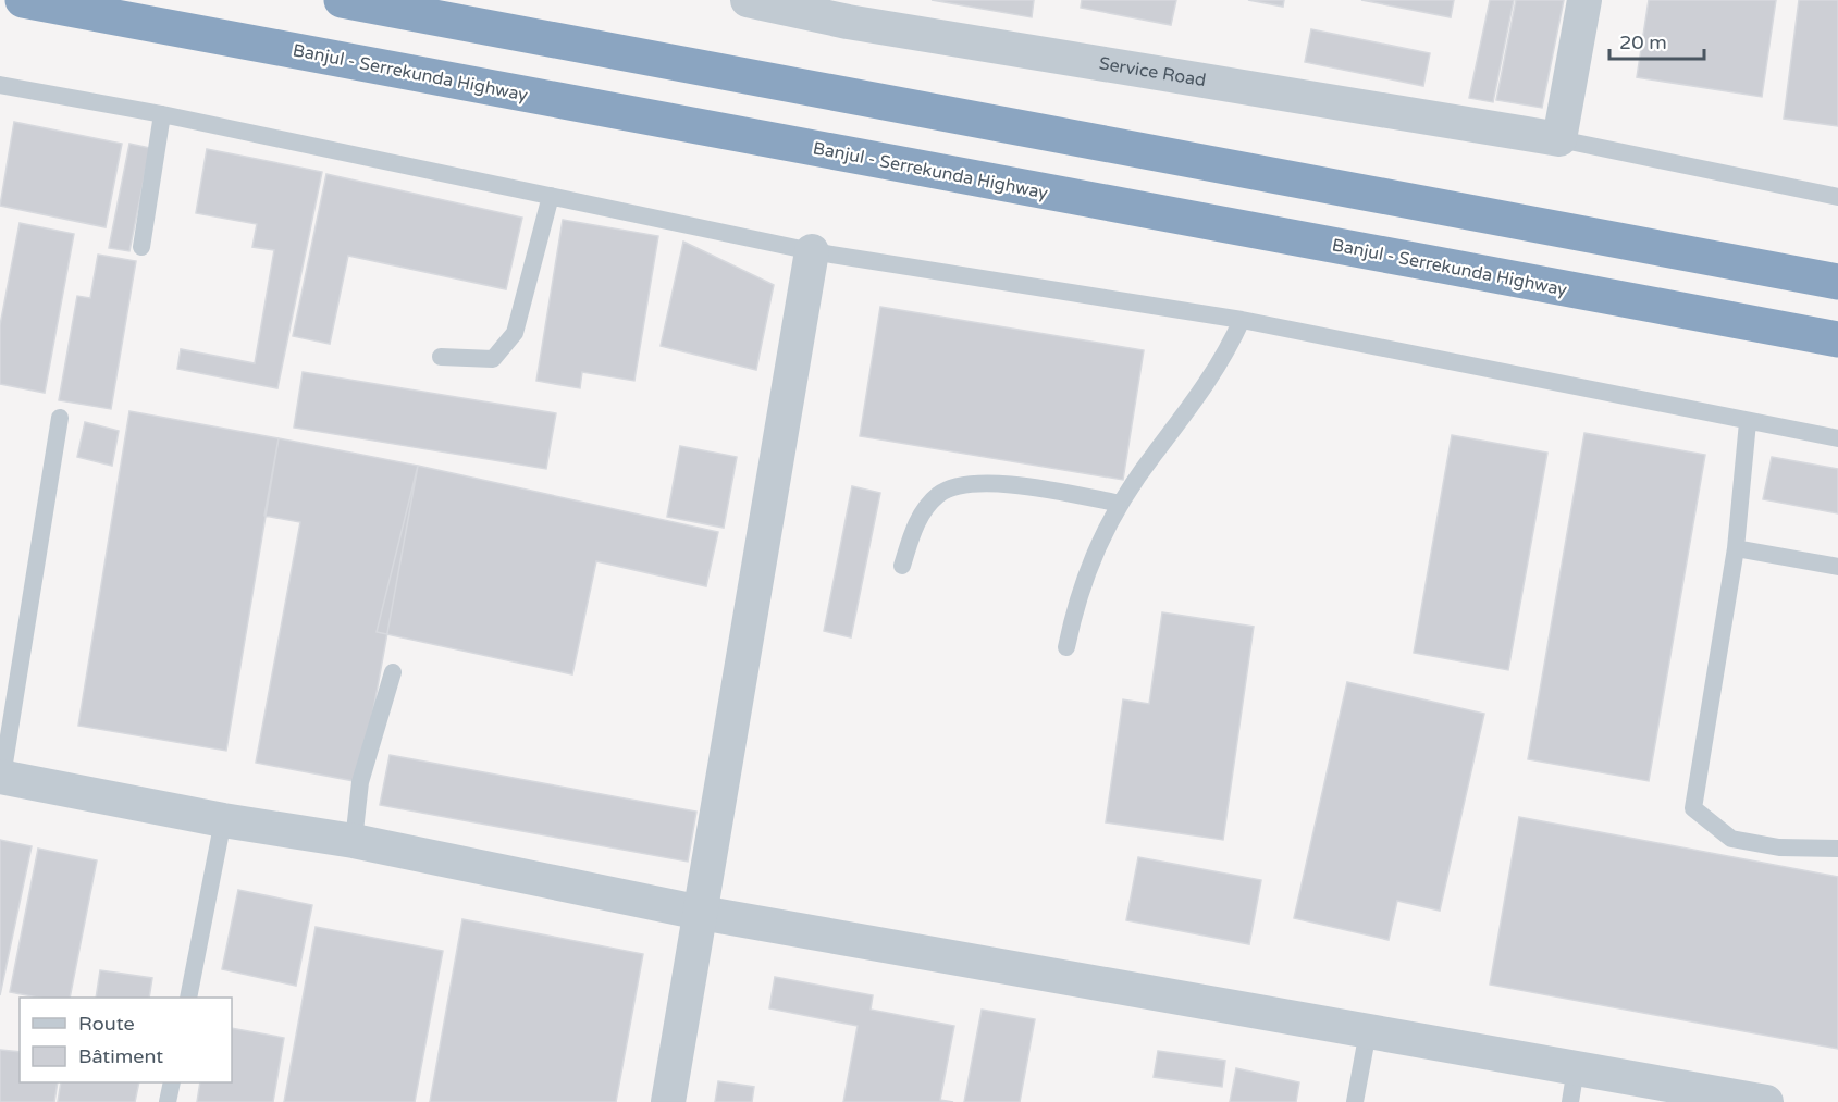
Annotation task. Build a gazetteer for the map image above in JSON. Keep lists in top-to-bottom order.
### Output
{
  "streets": {
    "highway": ["Banjul - Serrekunda Highway"],
    "street": ["Service Road"]
  },
  "legend": ["Route", "Bâtiment"],
  "scale_bar": "20 m"
}
